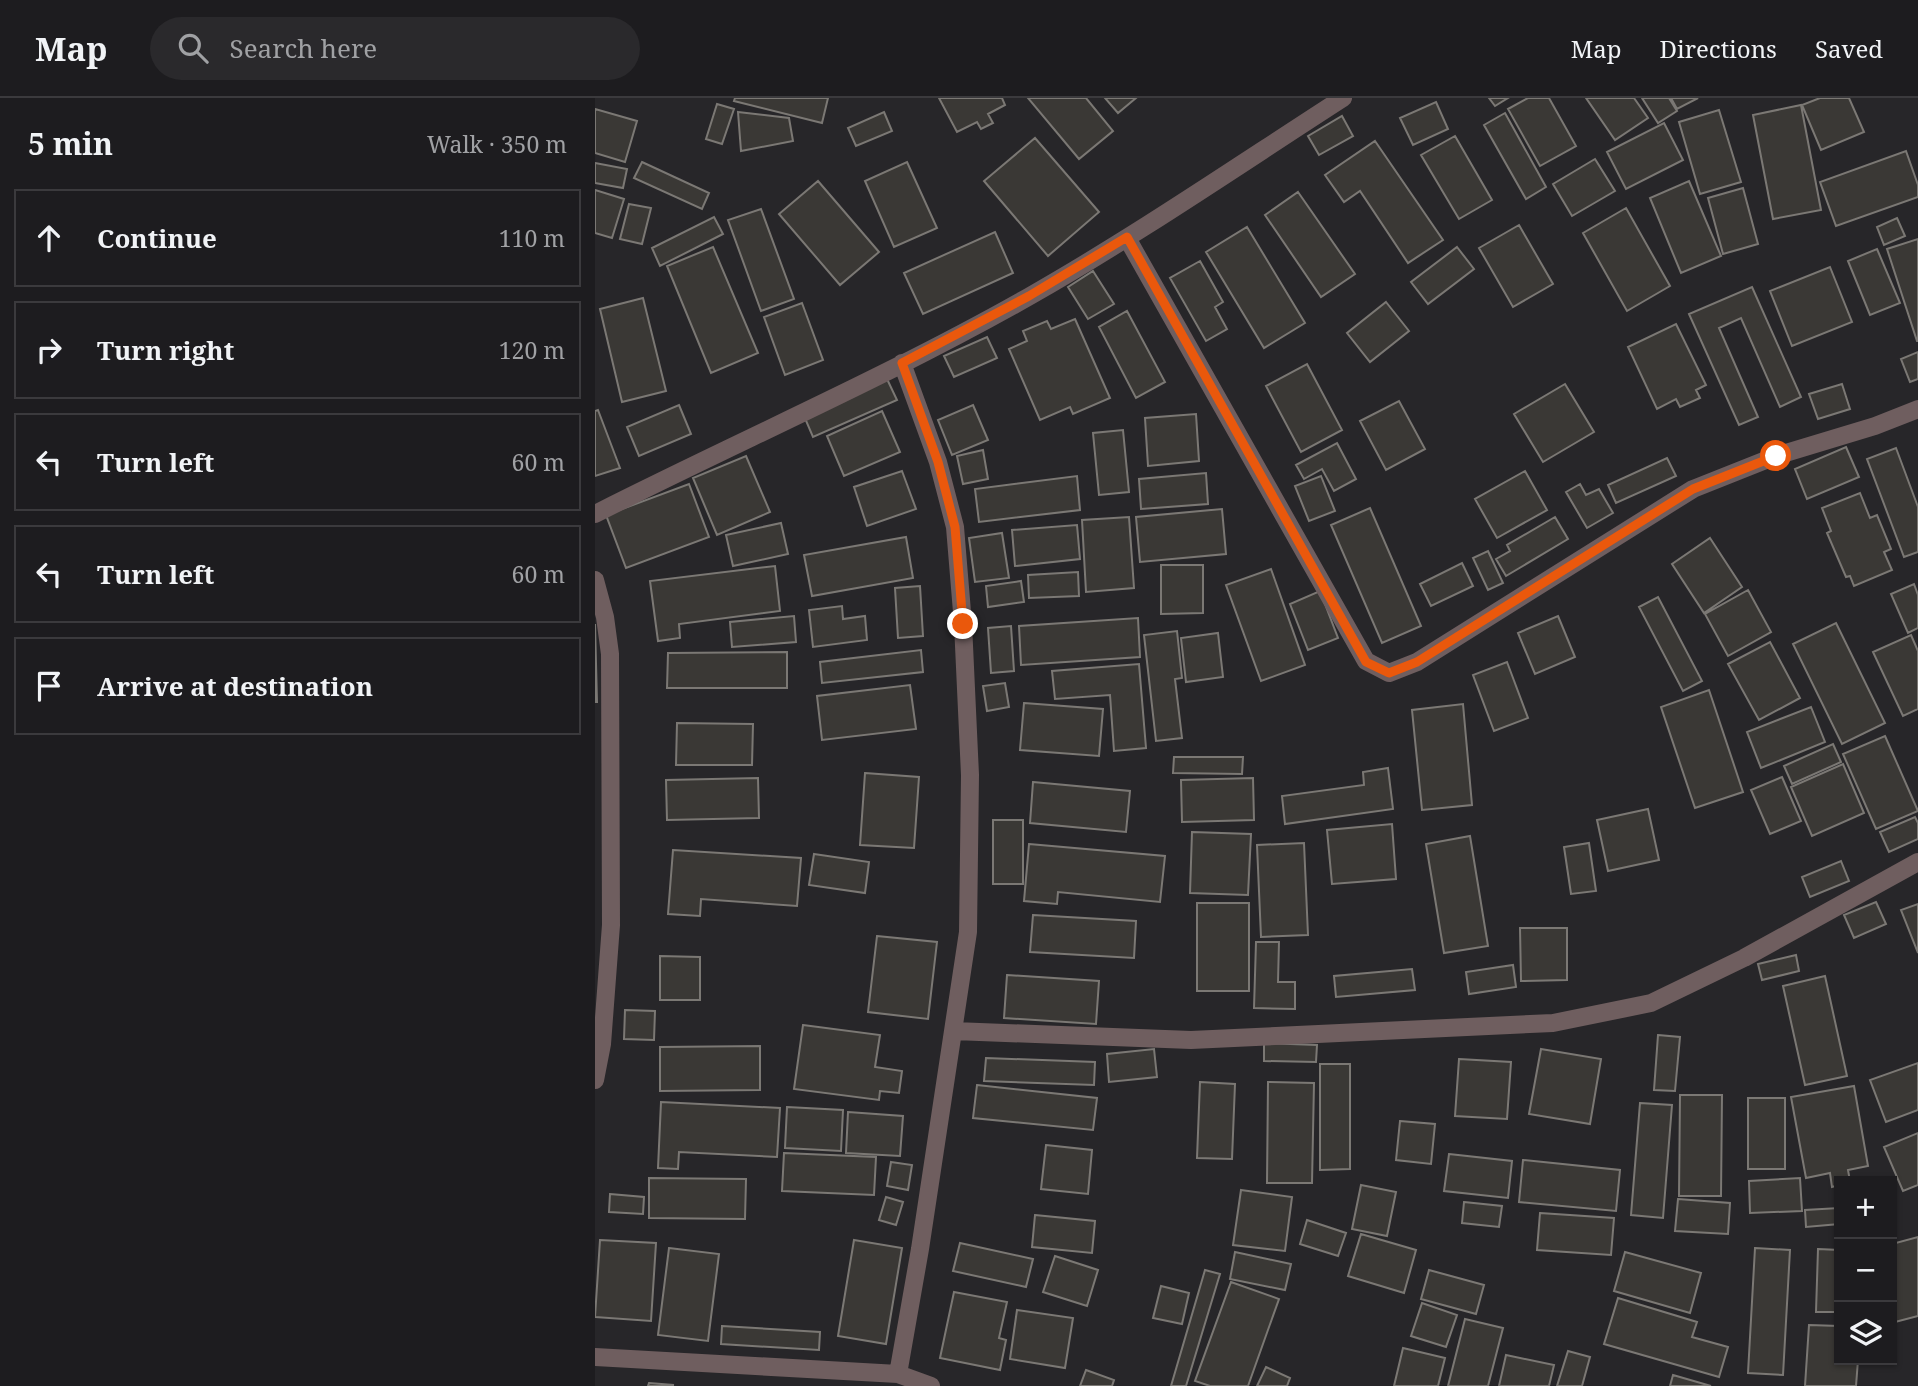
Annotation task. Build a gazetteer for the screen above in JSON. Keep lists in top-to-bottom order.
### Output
{
  "page": {
    "header": "Map",
    "search": "Search here",
    "nav": ["Map", "Directions", "Saved"],
    "heading": ["5 min", "Walk · 350 m"],
    "list": [
      ["Continue", "110 m"],
      ["Turn right", "120 m"],
      ["Turn left", "60 m"],
      ["Turn left", "60 m"],
      "Arrive at destination"
    ],
    "map_buttons": ["+", "−"]
  }
}
